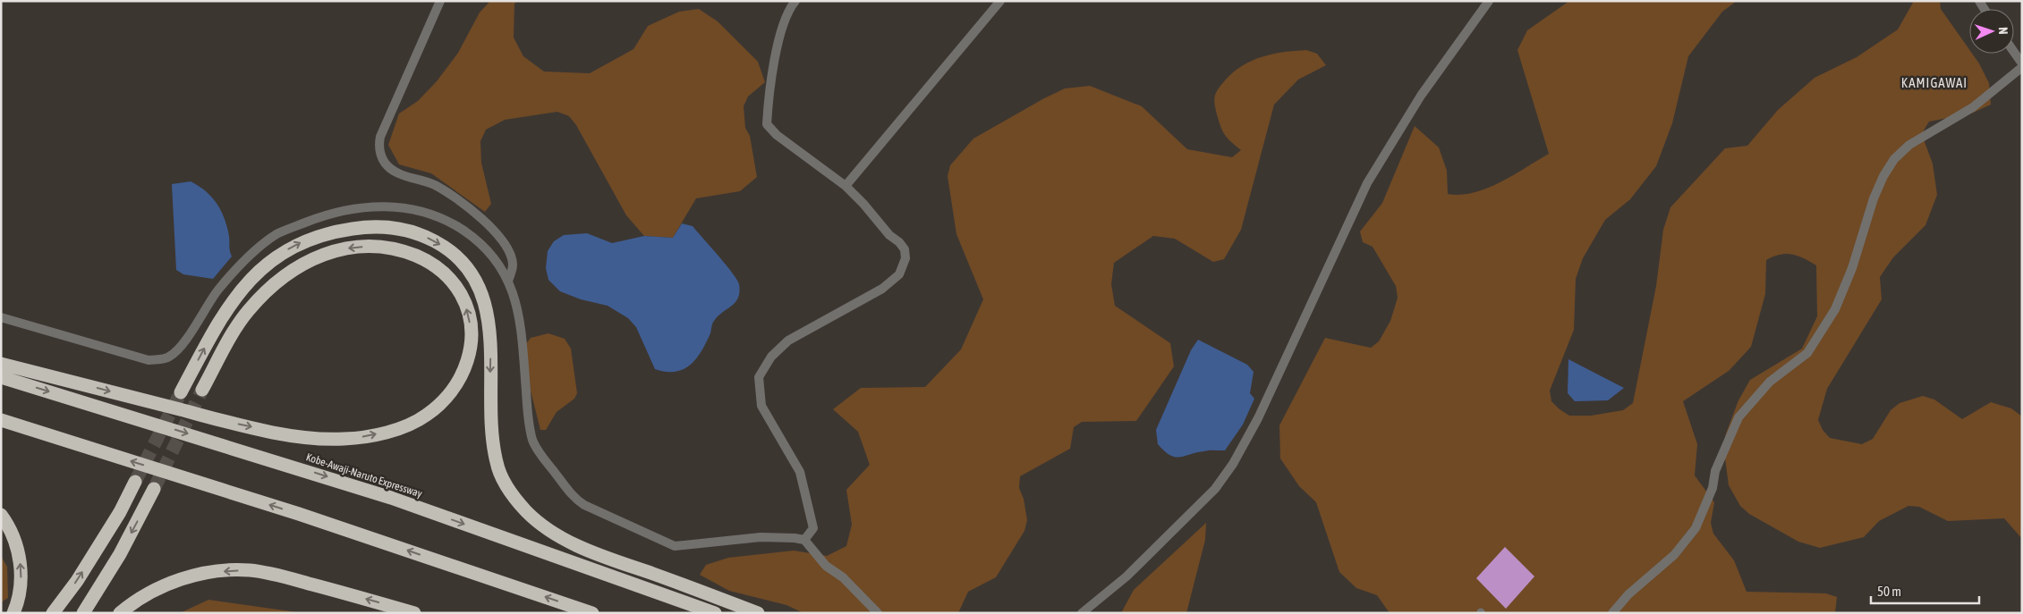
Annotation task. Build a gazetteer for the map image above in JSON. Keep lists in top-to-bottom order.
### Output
{
  "streets": {
    "highway": ["Kobe-Awaji-Naruto Expressway"]
  },
  "districts": ["KAMIGAWAI"],
  "scale_bar": "50 m",
  "north": "right"
}
